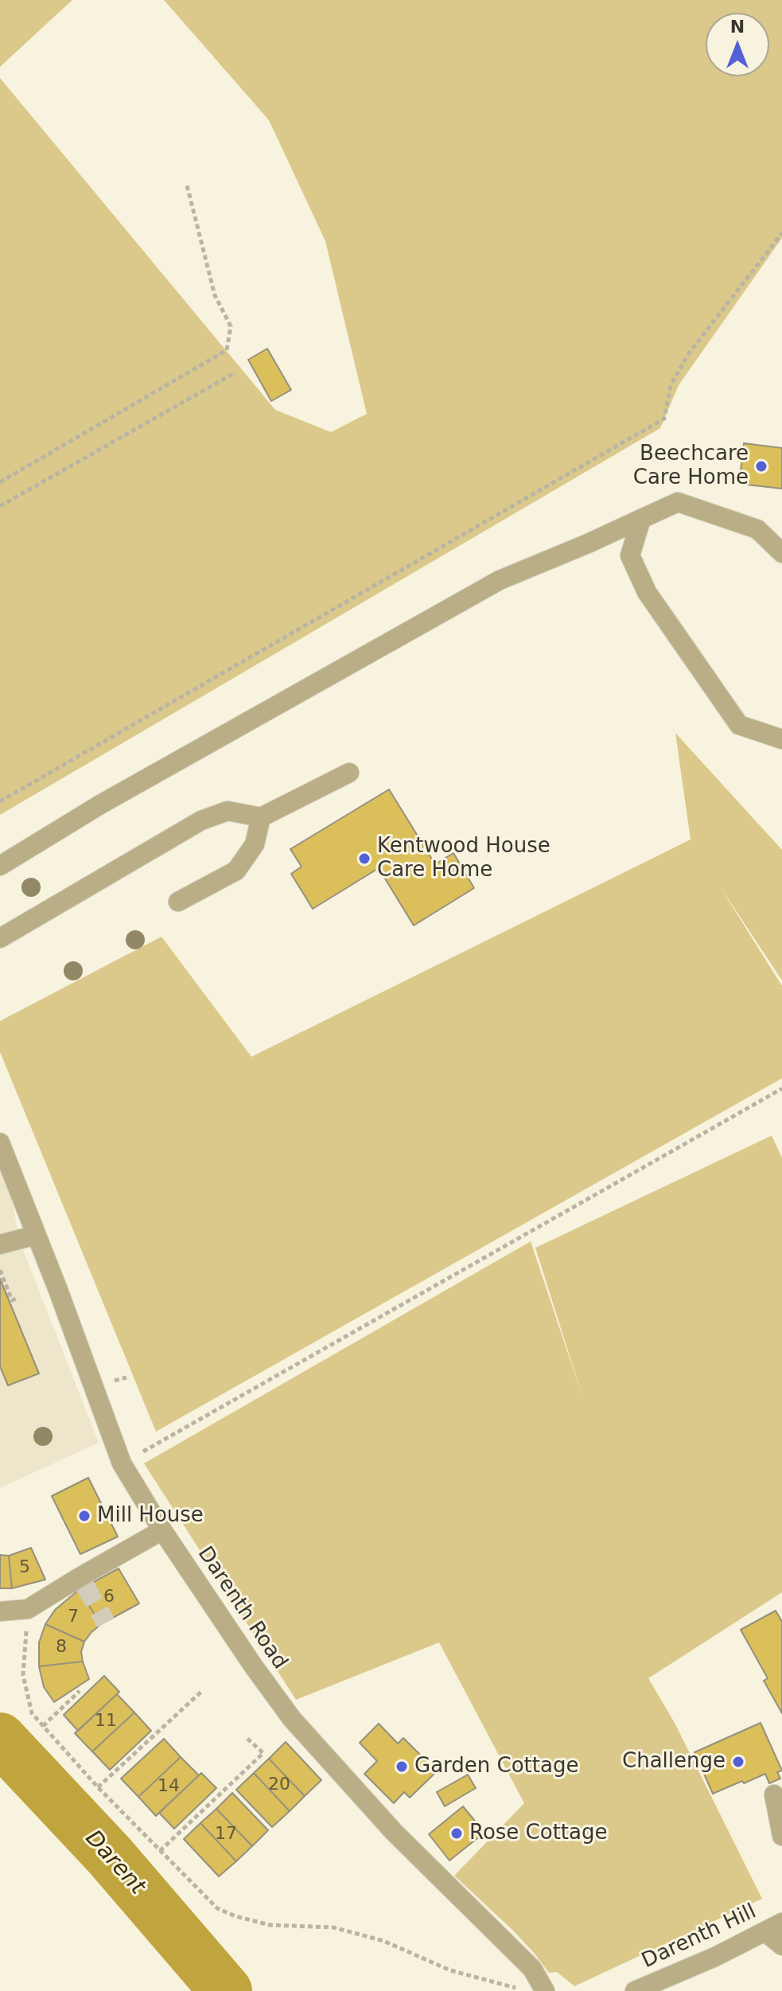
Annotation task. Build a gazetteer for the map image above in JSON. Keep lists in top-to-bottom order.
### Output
{
  "streets": {
    "street": ["Darenth Road", "Darenth Hill"]
  },
  "water": ["Darent"],
  "places": [
    "Beechcare Care Home",
    "Kentwood House Care Home",
    "Mill House",
    "Challenge",
    "Garden Cottage",
    "Rose Cottage"
  ],
  "house_numbers": [
    "5",
    "6",
    "7",
    "8",
    "11",
    "20",
    "14",
    "17"
  ],
  "north": "top"
}
